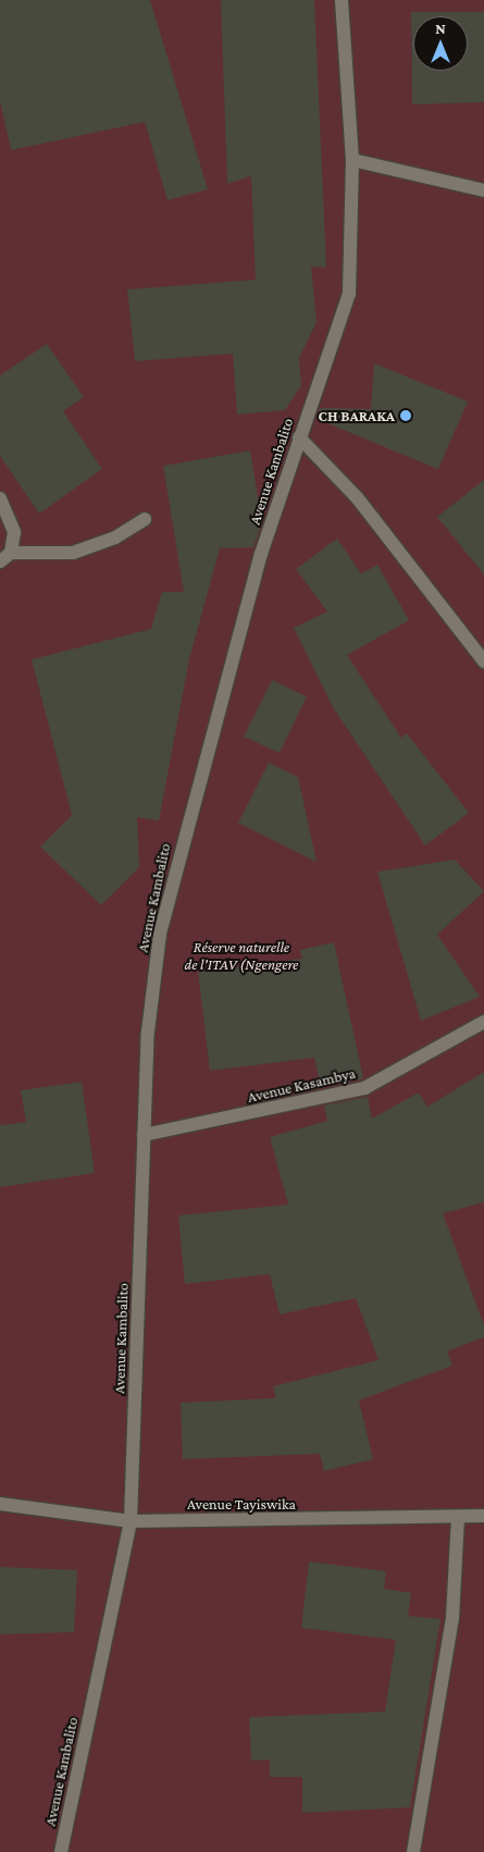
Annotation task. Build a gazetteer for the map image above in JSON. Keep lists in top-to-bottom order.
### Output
{
  "streets": {
    "street": ["Avenue Kambalito", "Avenue Kasambya", "Avenue Tayiswika"]
  },
  "crossings": [
    ["Avenue Kambalito", "Avenue Kasambya"],
    ["Avenue Kambalito", "Avenue Tayiswika"]
  ],
  "parks": ["Réserve naturelle de l'ITAV (Ngengere"],
  "places": ["CH BARAKA"],
  "north": "top"
}
